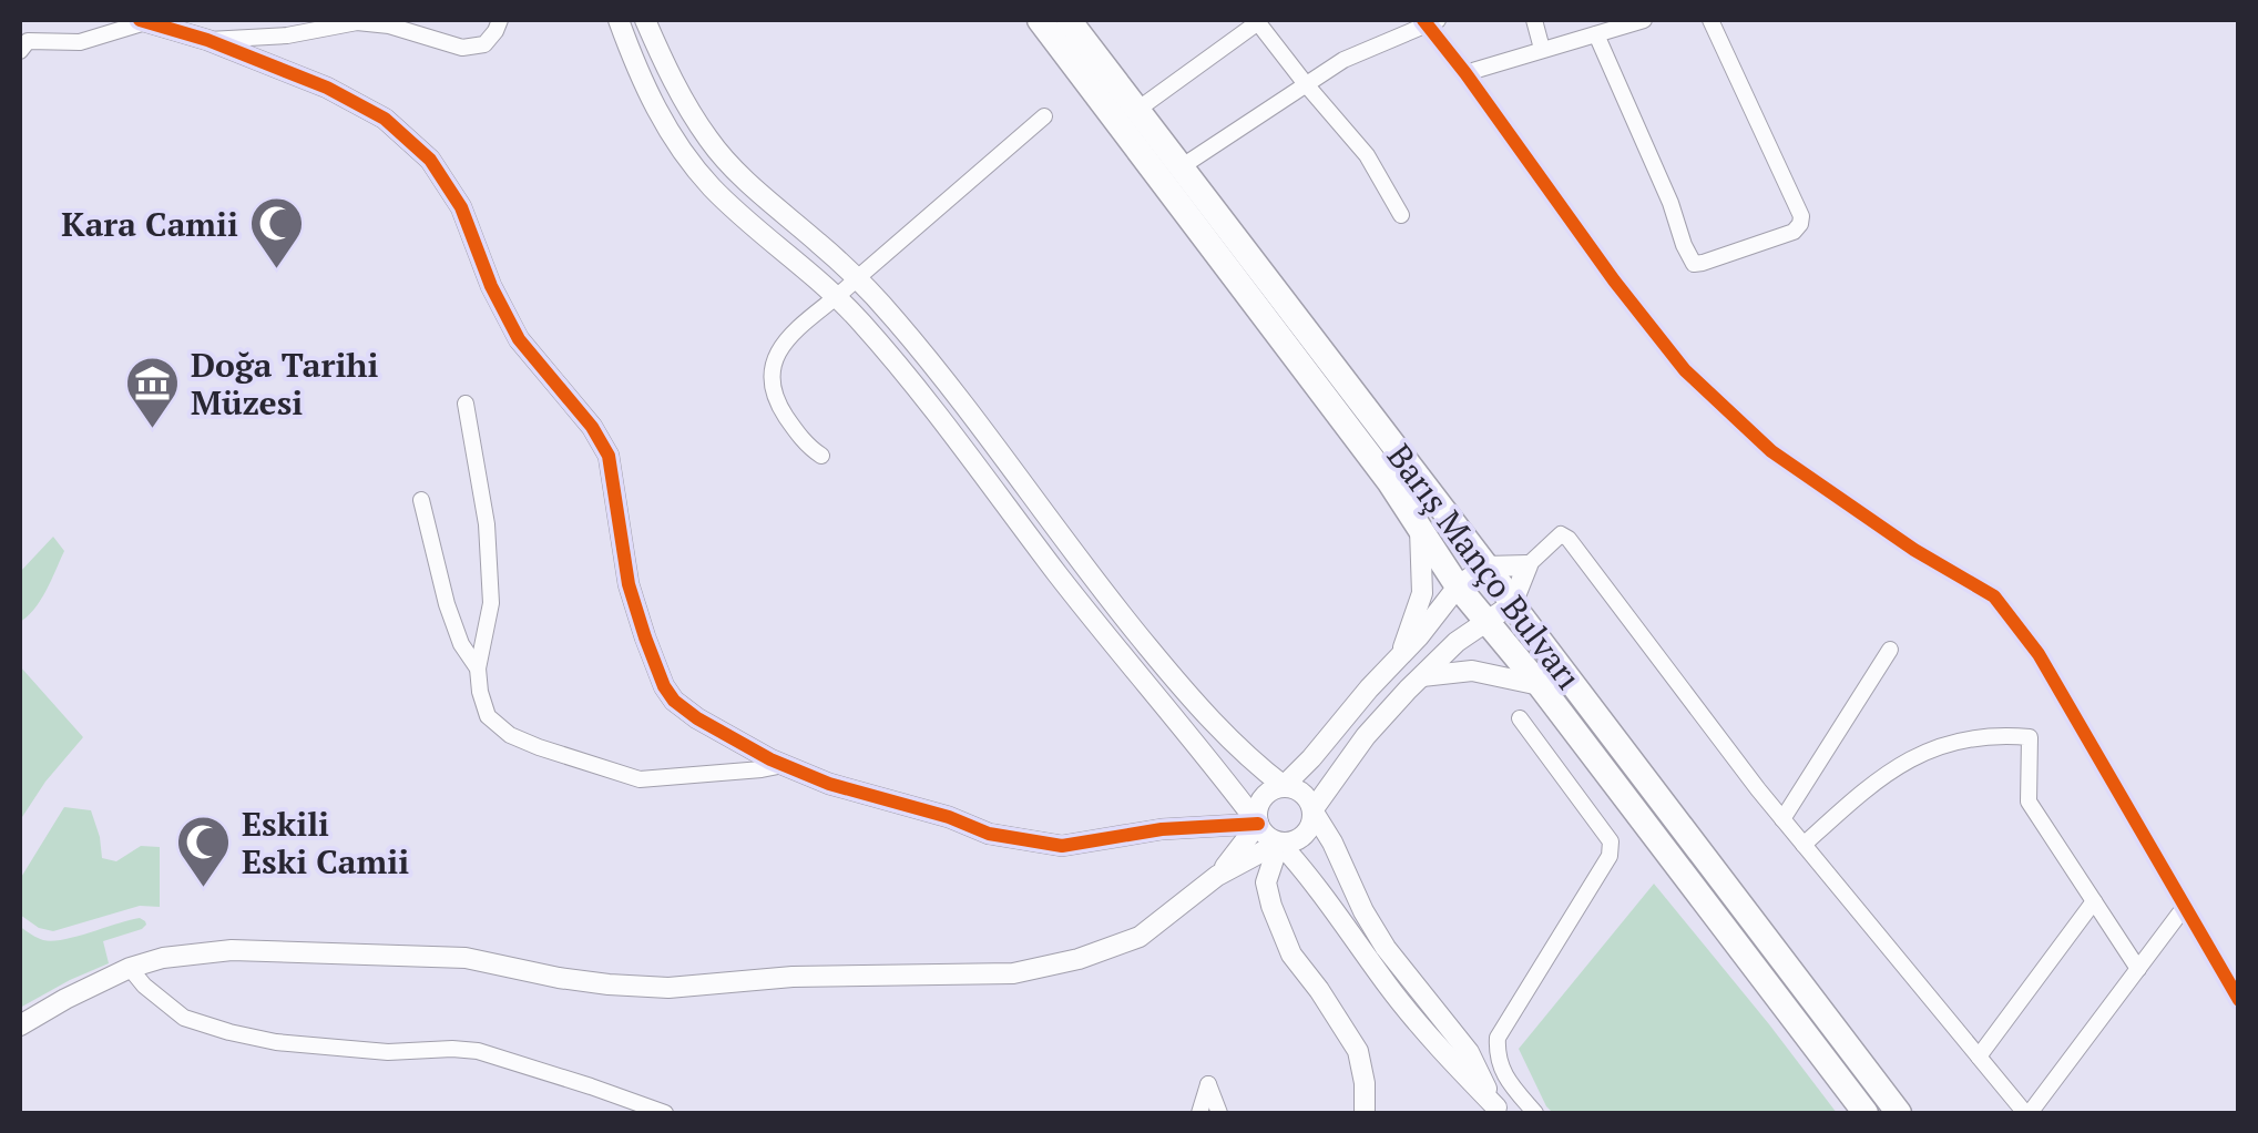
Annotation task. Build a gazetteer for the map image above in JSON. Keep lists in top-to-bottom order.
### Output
{
  "streets": {
    "highway": ["Barış Manço Bulvarı"]
  },
  "places": {
    "mosque": ["Kara Camii", "Eskili Eski Camii"],
    "museum": ["Doğa Tarihi Müzesi"]
  }
}
